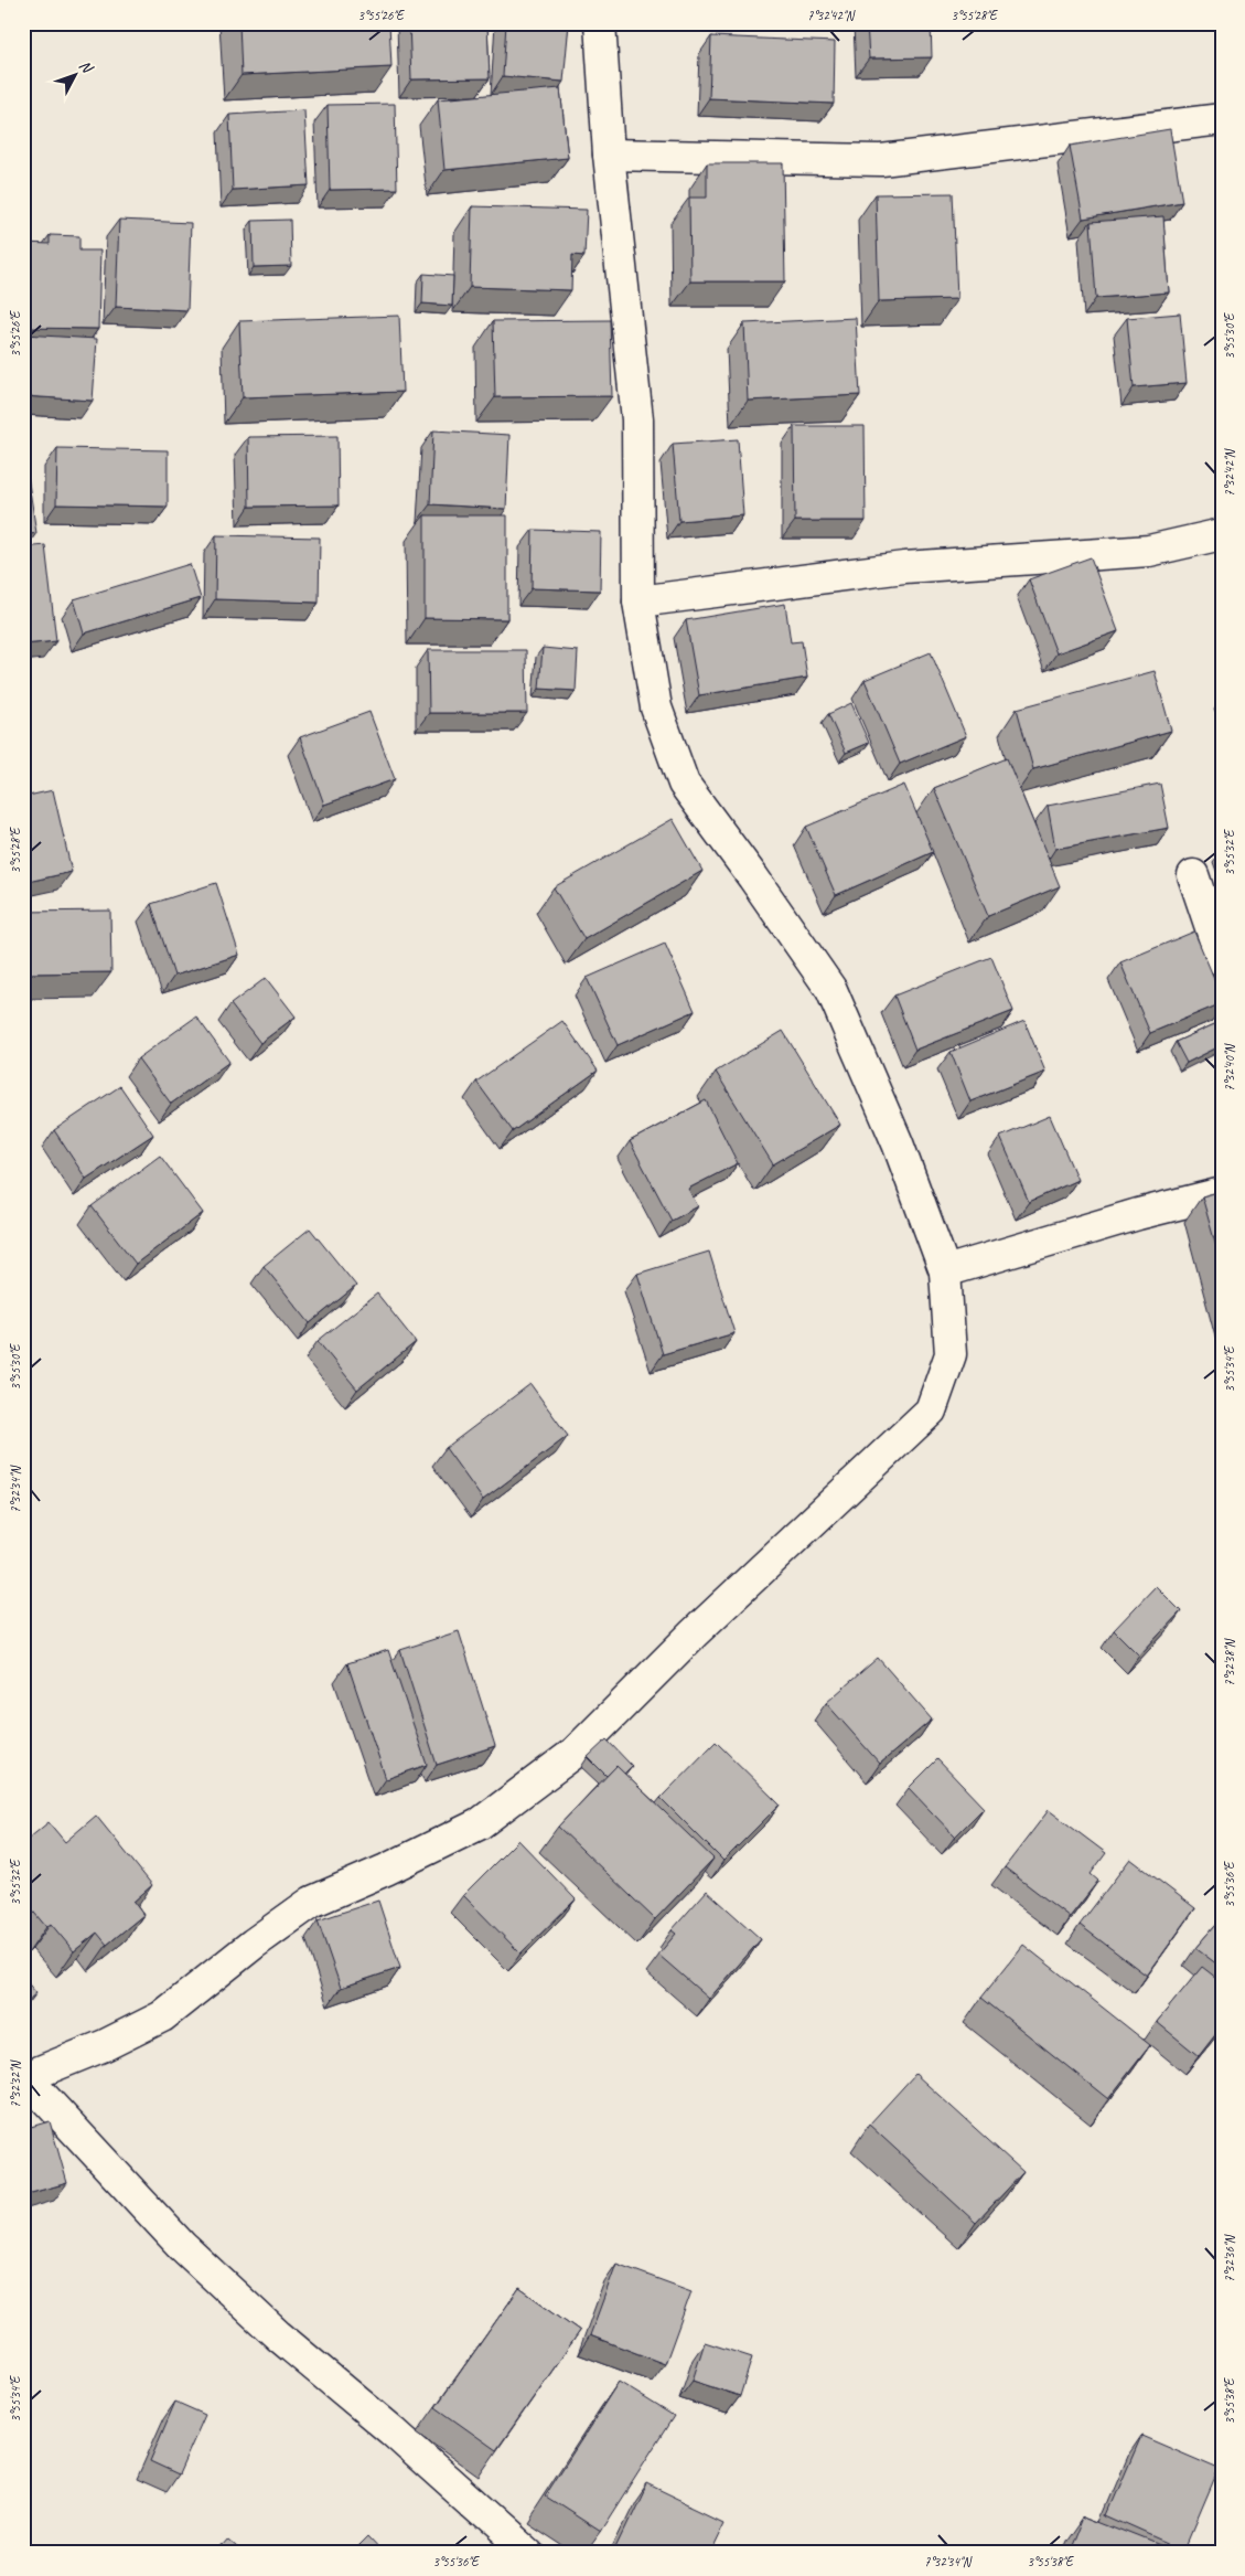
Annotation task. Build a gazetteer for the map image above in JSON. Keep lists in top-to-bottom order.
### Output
{
  "north": "top right",
  "coordinates": [
    "3°55'26\"E",
    "7°32'42\"N",
    "3°55'28\"E",
    "3°55'30\"E",
    "3°55'32\"E",
    "7°32'40\"N",
    "3°55'34\"E",
    "7°32'34\"N",
    "7°32'38\"N",
    "3°55'36\"E",
    "7°32'32\"N",
    "7°32'36\"N",
    "3°55'38\"E"
  ]
}
